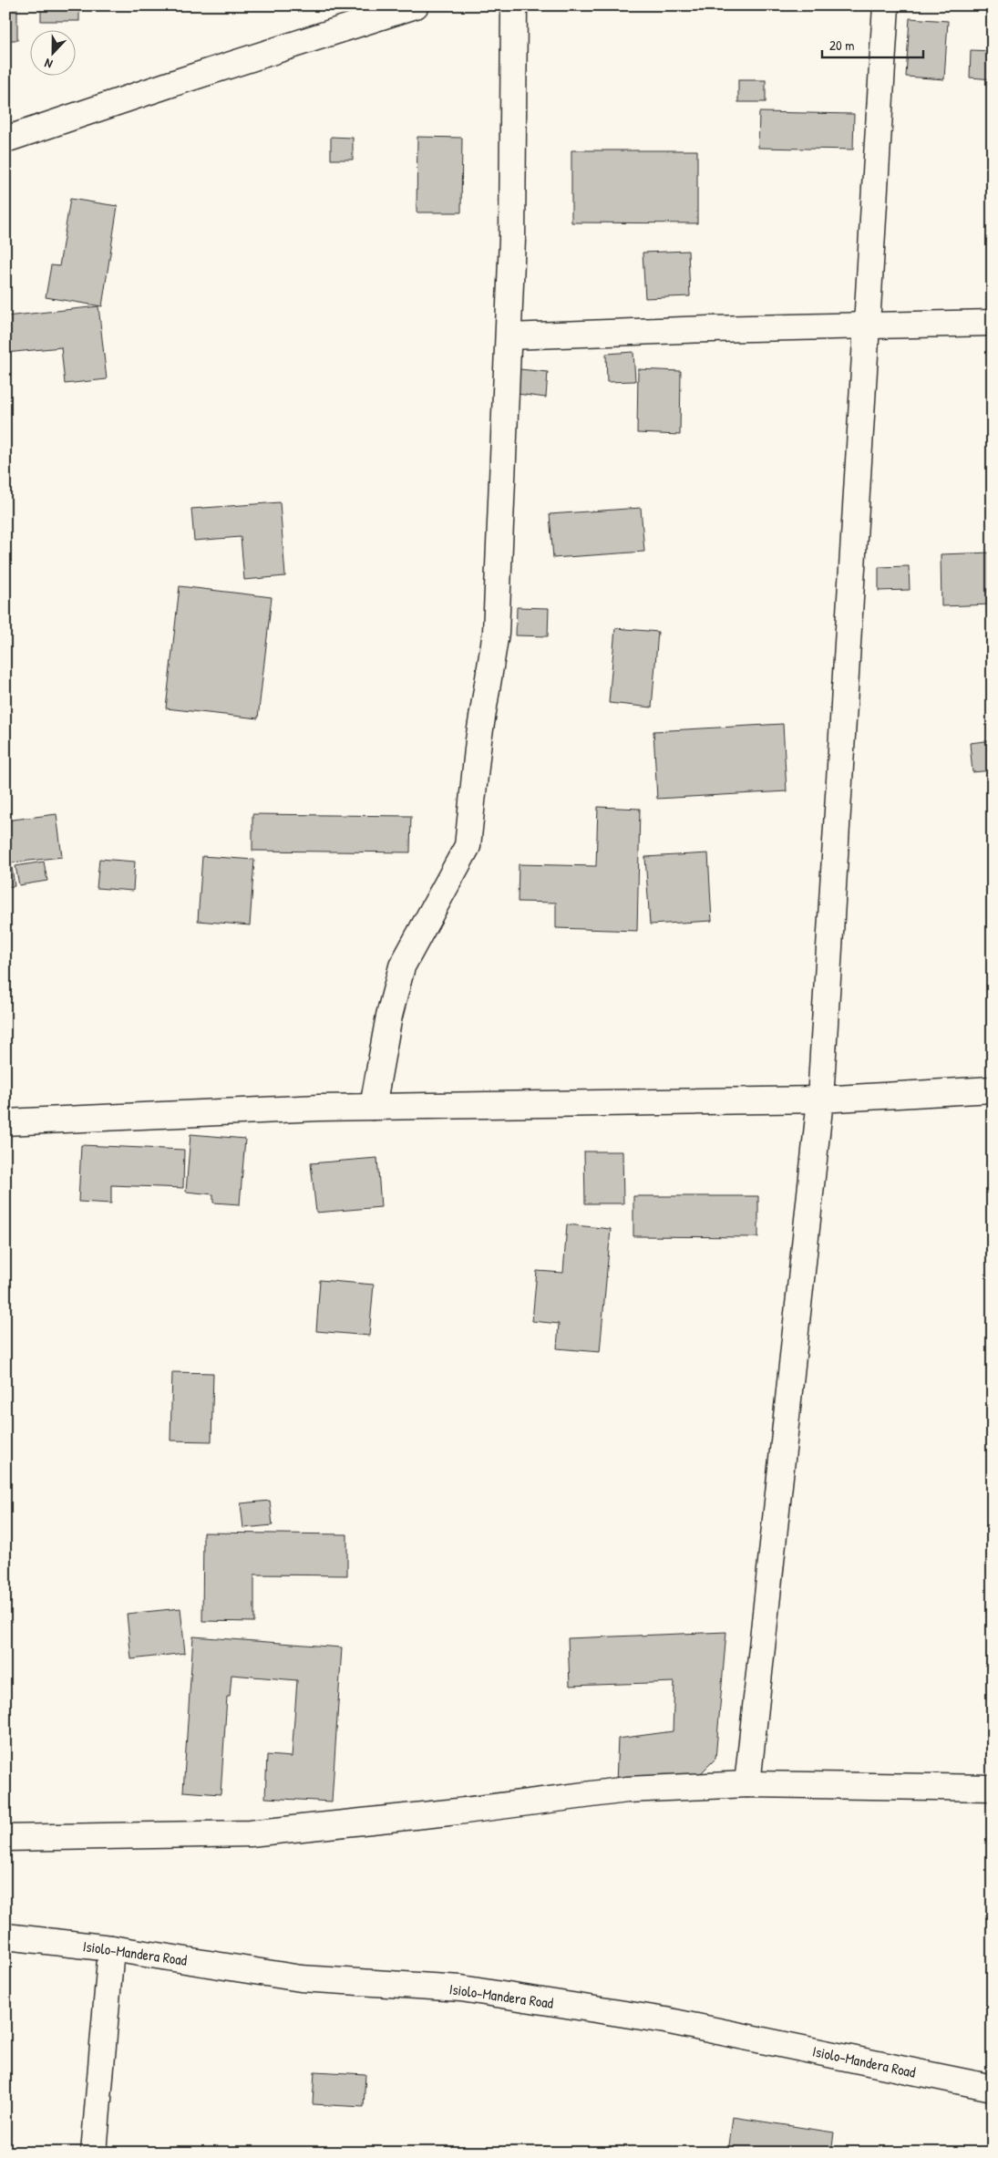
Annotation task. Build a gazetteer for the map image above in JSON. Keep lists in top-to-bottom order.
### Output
{
  "streets": {
    "main road": ["Isiolo-Mandera Road"]
  },
  "scale_bar": "20 m",
  "north": "bottom"
}
